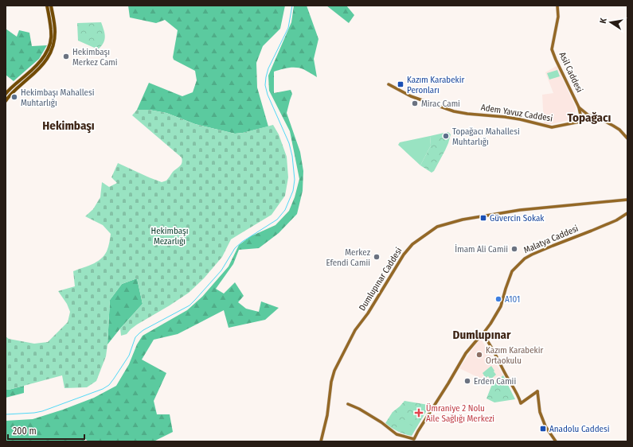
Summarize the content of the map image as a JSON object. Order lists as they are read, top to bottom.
{
  "streets": {
    "street": [
      "Asil Caddesi",
      "Adem Yavuz Caddesi",
      "Malatya Caddesi",
      "Dumlupınar Caddesi"
    ]
  },
  "crossings": [
    ["Asil Caddesi", "Adem Yavuz Caddesi"]
  ],
  "districts": ["Topağacı", "Hekimbaşı", "Dumlupınar"],
  "parks": ["Hekimbaşı Mezarlığı"],
  "places": {
    "other": [
      "Hekimbaşı Merkez Cami",
      "Hekimbaşı Mahallesi Muhtarlığı",
      "Mirac Cami",
      "Topağacı Mahallesi Muhtarlığı",
      "İmam Ali Camii",
      "Merkez Efendi Camii",
      "A101",
      "Kazım Karabekir Ortaokulu",
      "Erden Camii"
    ],
    "transit": ["Kazım Karabekir Peronları", "Güvercin Sokak", "Anadolu Caddesi"],
    "health": ["Ümraniye 2 Nolu Aile Sağlığı Merkezi"]
  },
  "scale_bar": "200 m",
  "north": "left"
}
